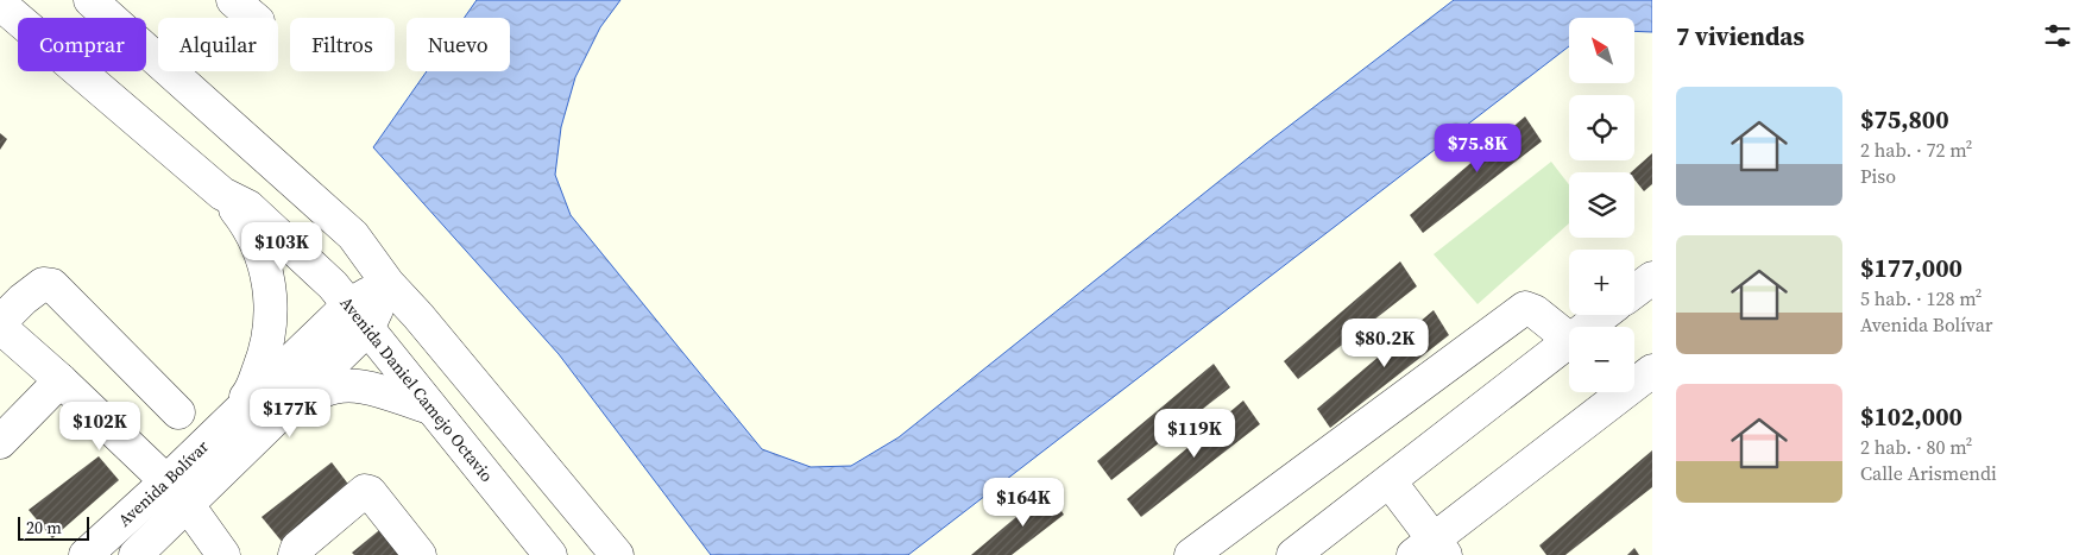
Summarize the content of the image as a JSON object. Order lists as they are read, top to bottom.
{
  "streets": {
    "street": ["Avenida Daniel Camejo Octavio", "Avenida Bolívar"]
  },
  "crossings": [
    ["Avenida Daniel Camejo Octavio", "Avenida Bolívar"]
  ],
  "scale_bar": "20 m",
  "north": "top left",
  "page": {
    "heading": "7 viviendas",
    "map_buttons": ["+", "−"],
    "chip": [
      "Comprar",
      "Alquilar",
      "Filtros",
      "Nuevo"
    ],
    "list": [
      {
        "name": "$75,800",
        "note": "2 hab. · 72 m² · Piso"
      },
      {
        "name": "$177,000",
        "note": "5 hab. · 128 m² · Avenida Bolívar"
      },
      {
        "name": "$102,000",
        "note": "2 hab. · 80 m² · Calle Arismendi"
      }
    ],
    "price": [
      "$75.8K",
      "$103K",
      "$80.2K",
      "$177K",
      "$102K",
      "$119K",
      "$164K"
    ],
    "scale": "20 m"
  }
}
